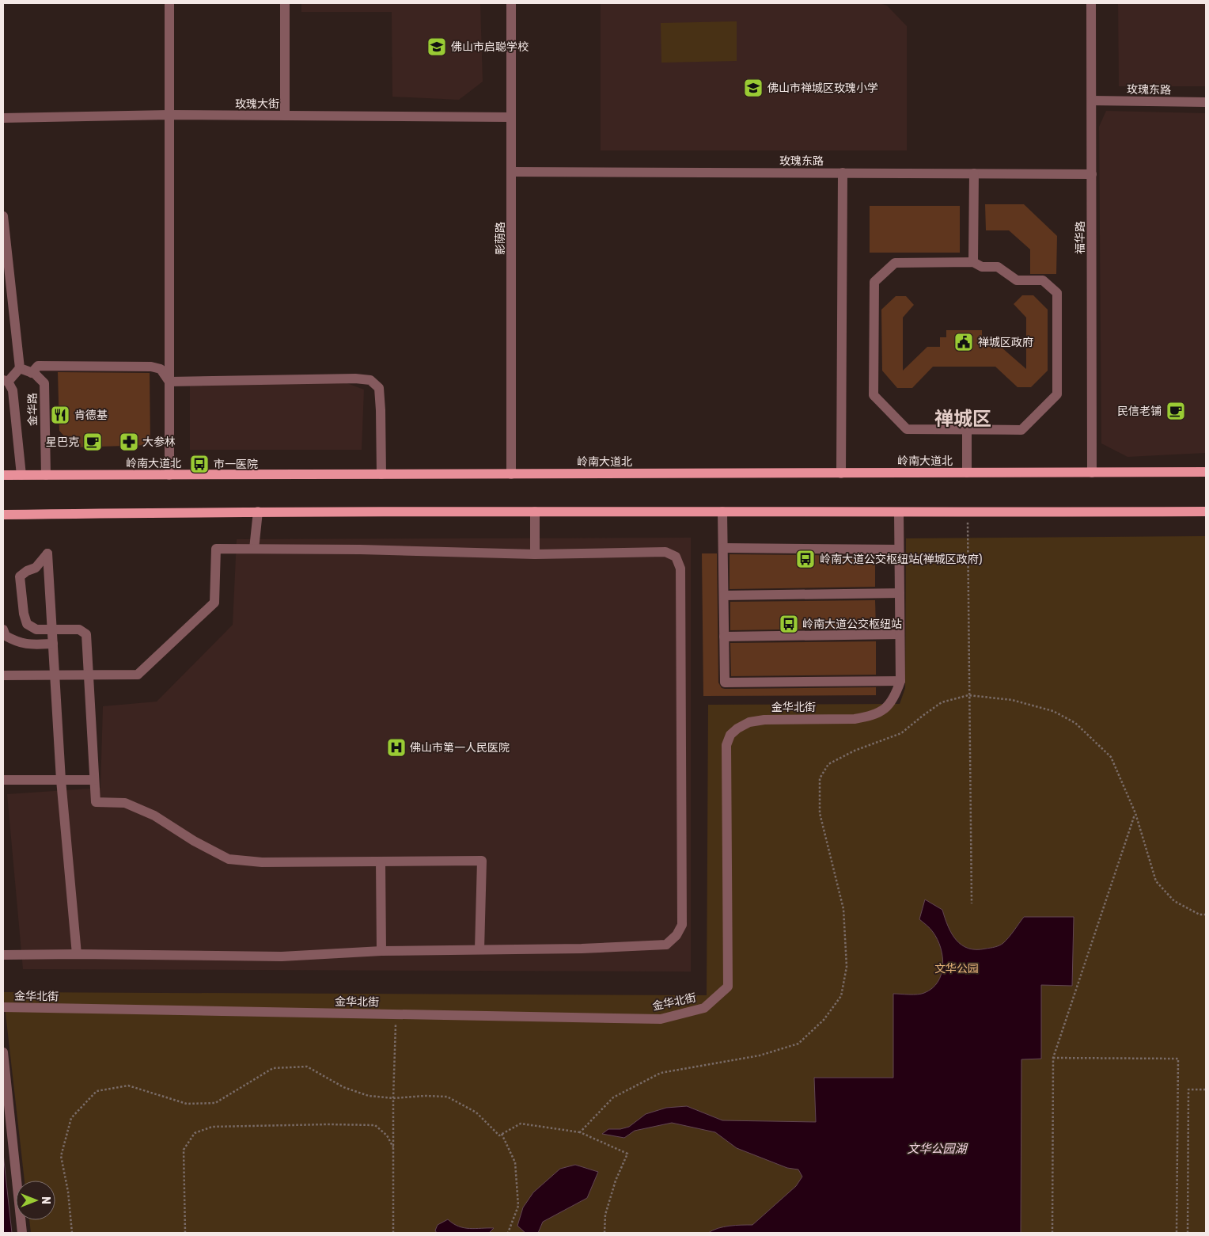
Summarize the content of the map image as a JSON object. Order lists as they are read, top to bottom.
{
  "streets": {
    "main road": ["岭南大道北"],
    "street": [
      "玫瑰东路",
      "玫瑰大街",
      "福华路",
      "影荫路",
      "金华路",
      "金华北街"
    ]
  },
  "crossings": [
    ["玫瑰东路", "福华路"],
    ["玫瑰东路", "影荫路"],
    ["玫瑰大街", "影荫路"],
    ["福华路", "岭南大道北"],
    ["影荫路", "岭南大道北"],
    ["金华路", "岭南大道北"]
  ],
  "districts": ["禅城区"],
  "water": ["文华公园湖"],
  "parks": ["文华公园"],
  "places": {
    "school or university": ["佛山市启聪学校", "佛山市禅城区玫瑰小学"],
    "public building": ["禅城区政府"],
    "cafe": ["民信老铺", "星巴克"],
    "restaurant": ["肯德基"],
    "pharmacy": ["大参林"],
    "bus stop": ["市一医院", "岭南大道公交枢纽站(禅城区政府)", "岭南大道公交枢纽站"],
    "hospital": ["佛山市第一人民医院"]
  },
  "north": "right"
}
